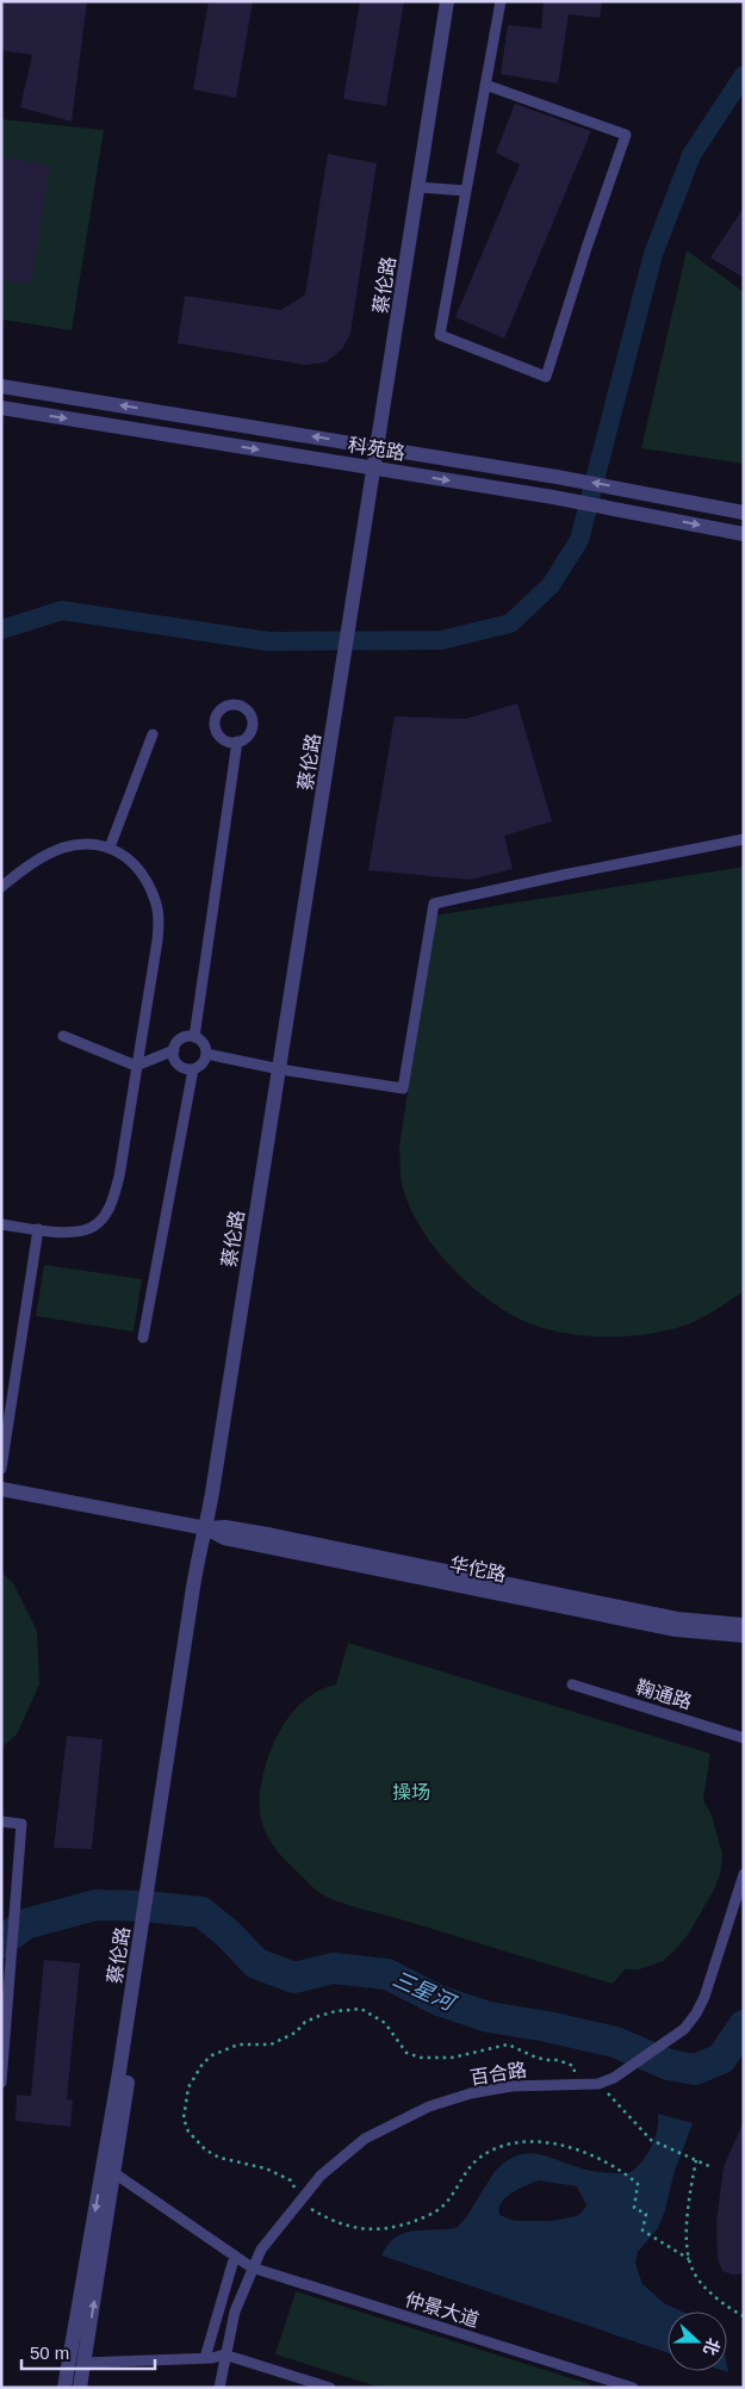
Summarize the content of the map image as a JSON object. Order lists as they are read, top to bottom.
{
  "streets": {
    "street": ["蔡伦路", "科苑路", "华佗路"],
    "lane": ["鞠通路", "百合路", "仲景大道"]
  },
  "crossings": [
    ["蔡伦路", "科苑路"],
    ["蔡伦路", "华佗路"],
    ["蔡伦路", "仲景大道"],
    ["百合路", "仲景大道"]
  ],
  "water": ["三星河"],
  "parks": ["操场"],
  "scale_bar": "50 m",
  "north": "right"
}
